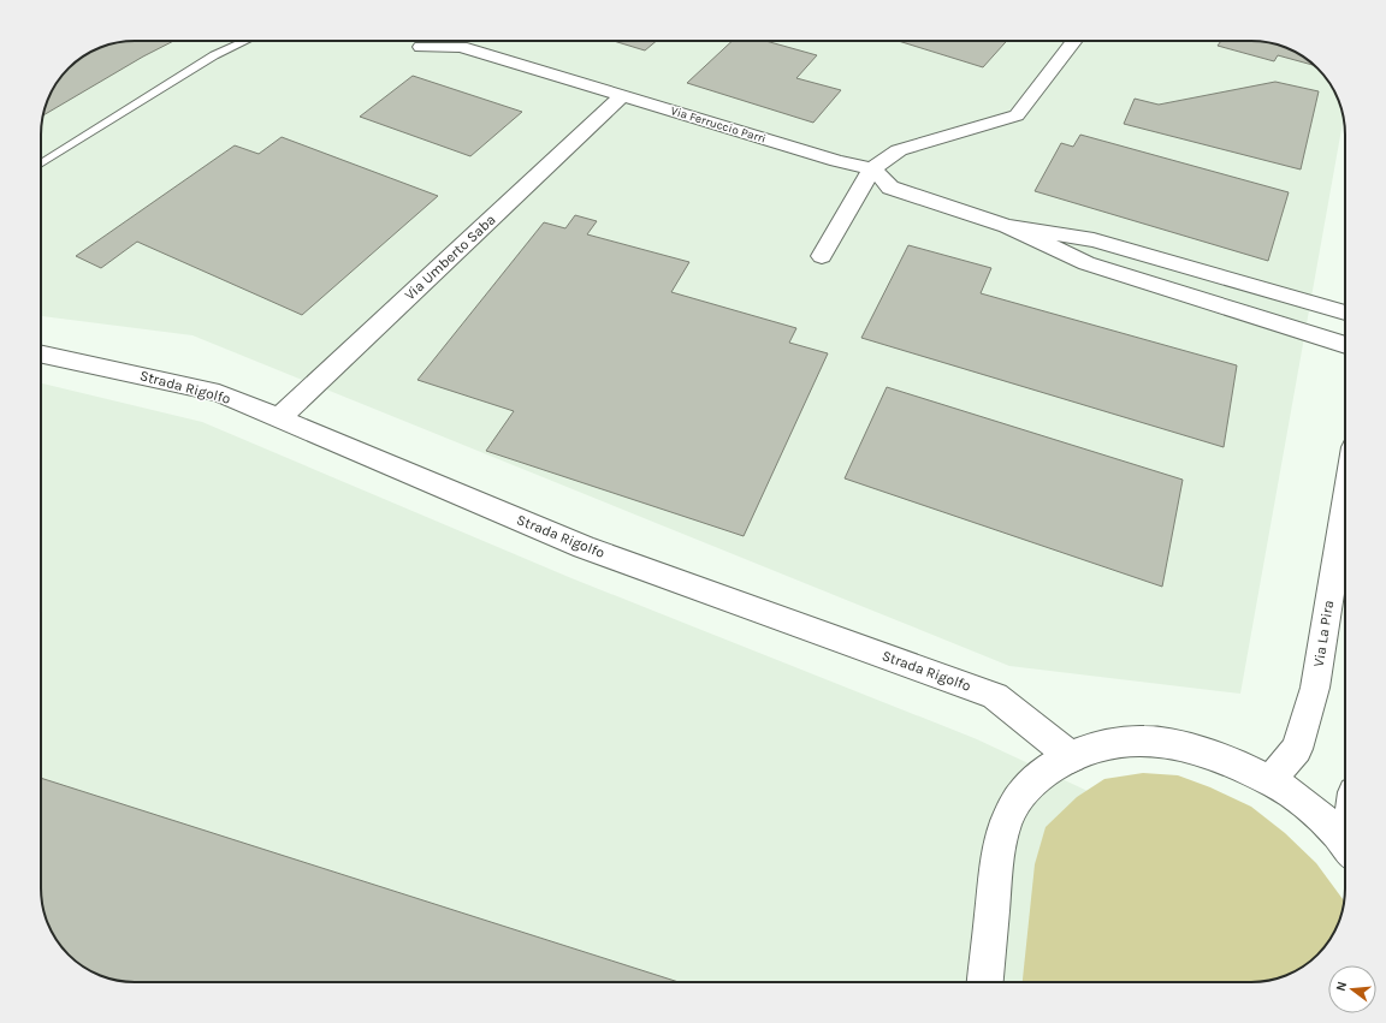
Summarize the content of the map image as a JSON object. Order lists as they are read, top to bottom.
{
  "streets": {
    "street": [
      "Via Ferruccio Parri",
      "Via Umberto Saba",
      "Strada Rigolfo",
      "Via La Pira"
    ]
  },
  "crossings": [
    ["Via Ferruccio Parri", "Via Umberto Saba"],
    ["Via Umberto Saba", "Strada Rigolfo"]
  ],
  "north": "left"
}
